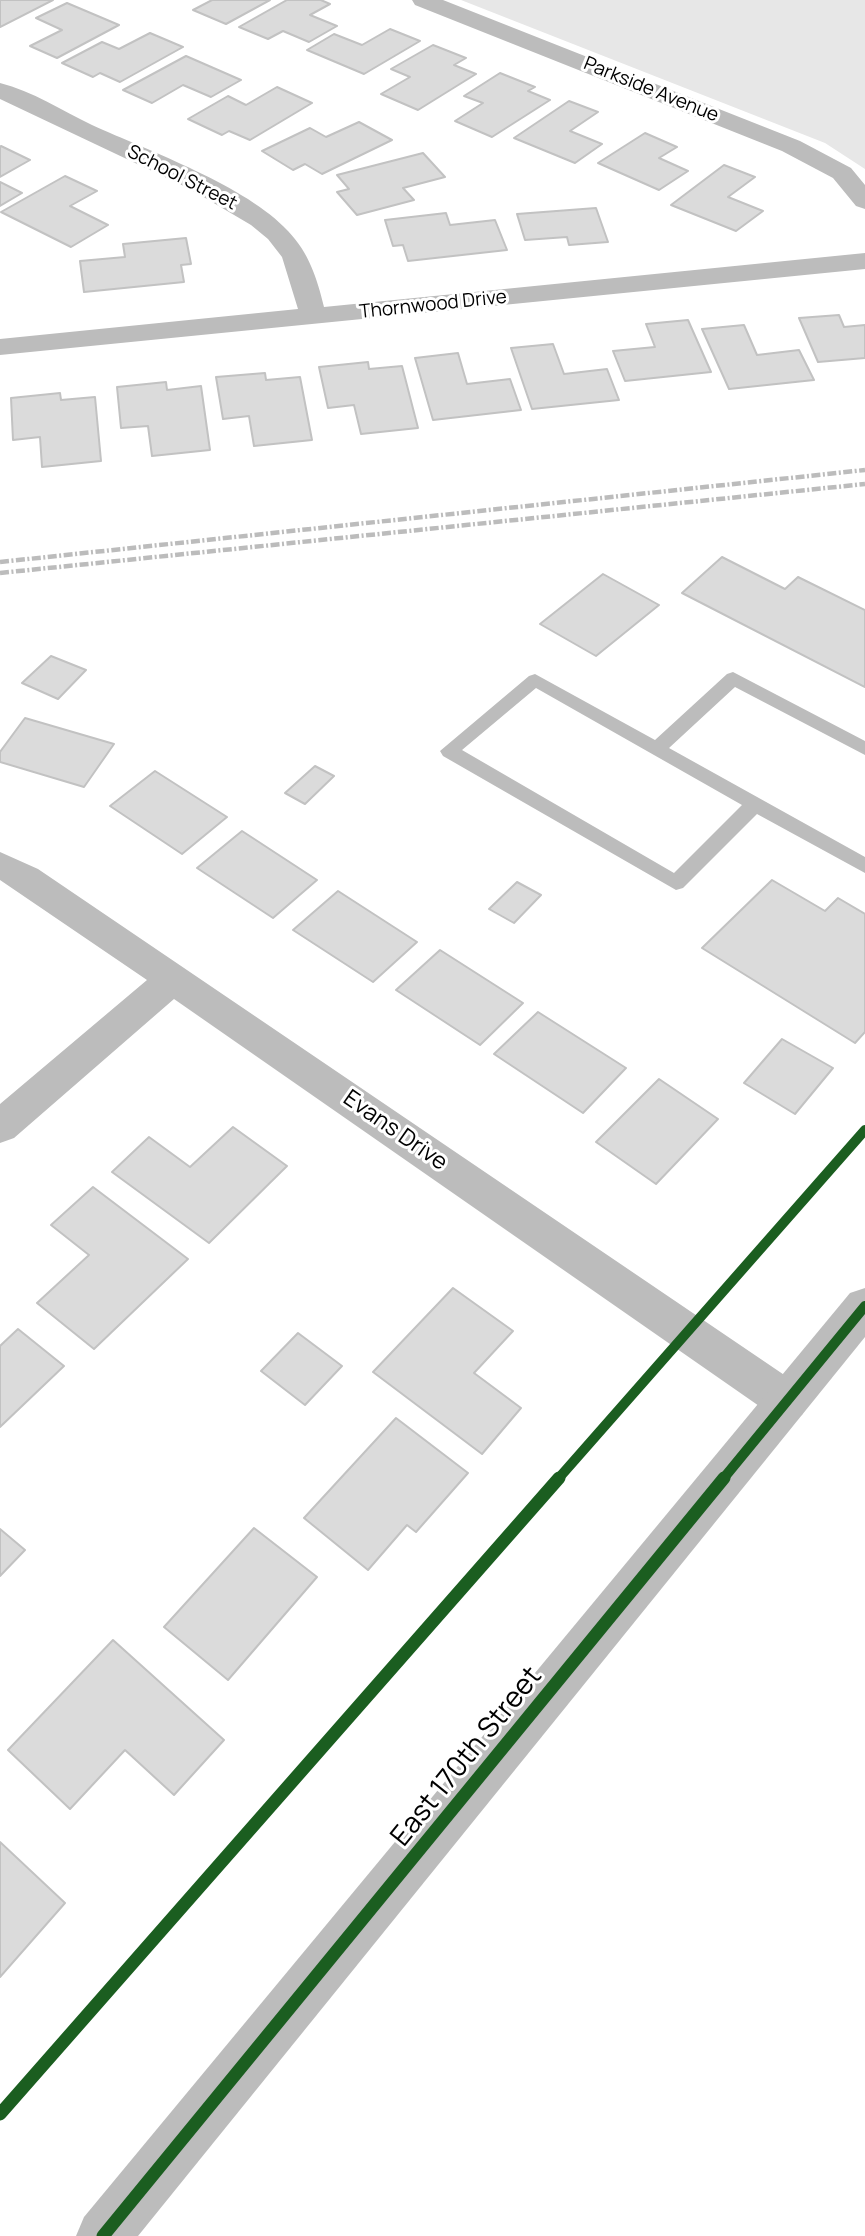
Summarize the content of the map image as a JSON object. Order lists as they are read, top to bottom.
{
  "streets": {
    "street": [
      "Parkside Avenue",
      "School Street",
      "Thornwood Drive",
      "Evans Drive",
      "East 170th Street"
    ]
  },
  "crossings": [
    ["School Street", "Thornwood Drive"],
    ["Evans Drive", "East 170th Street"]
  ]
}
